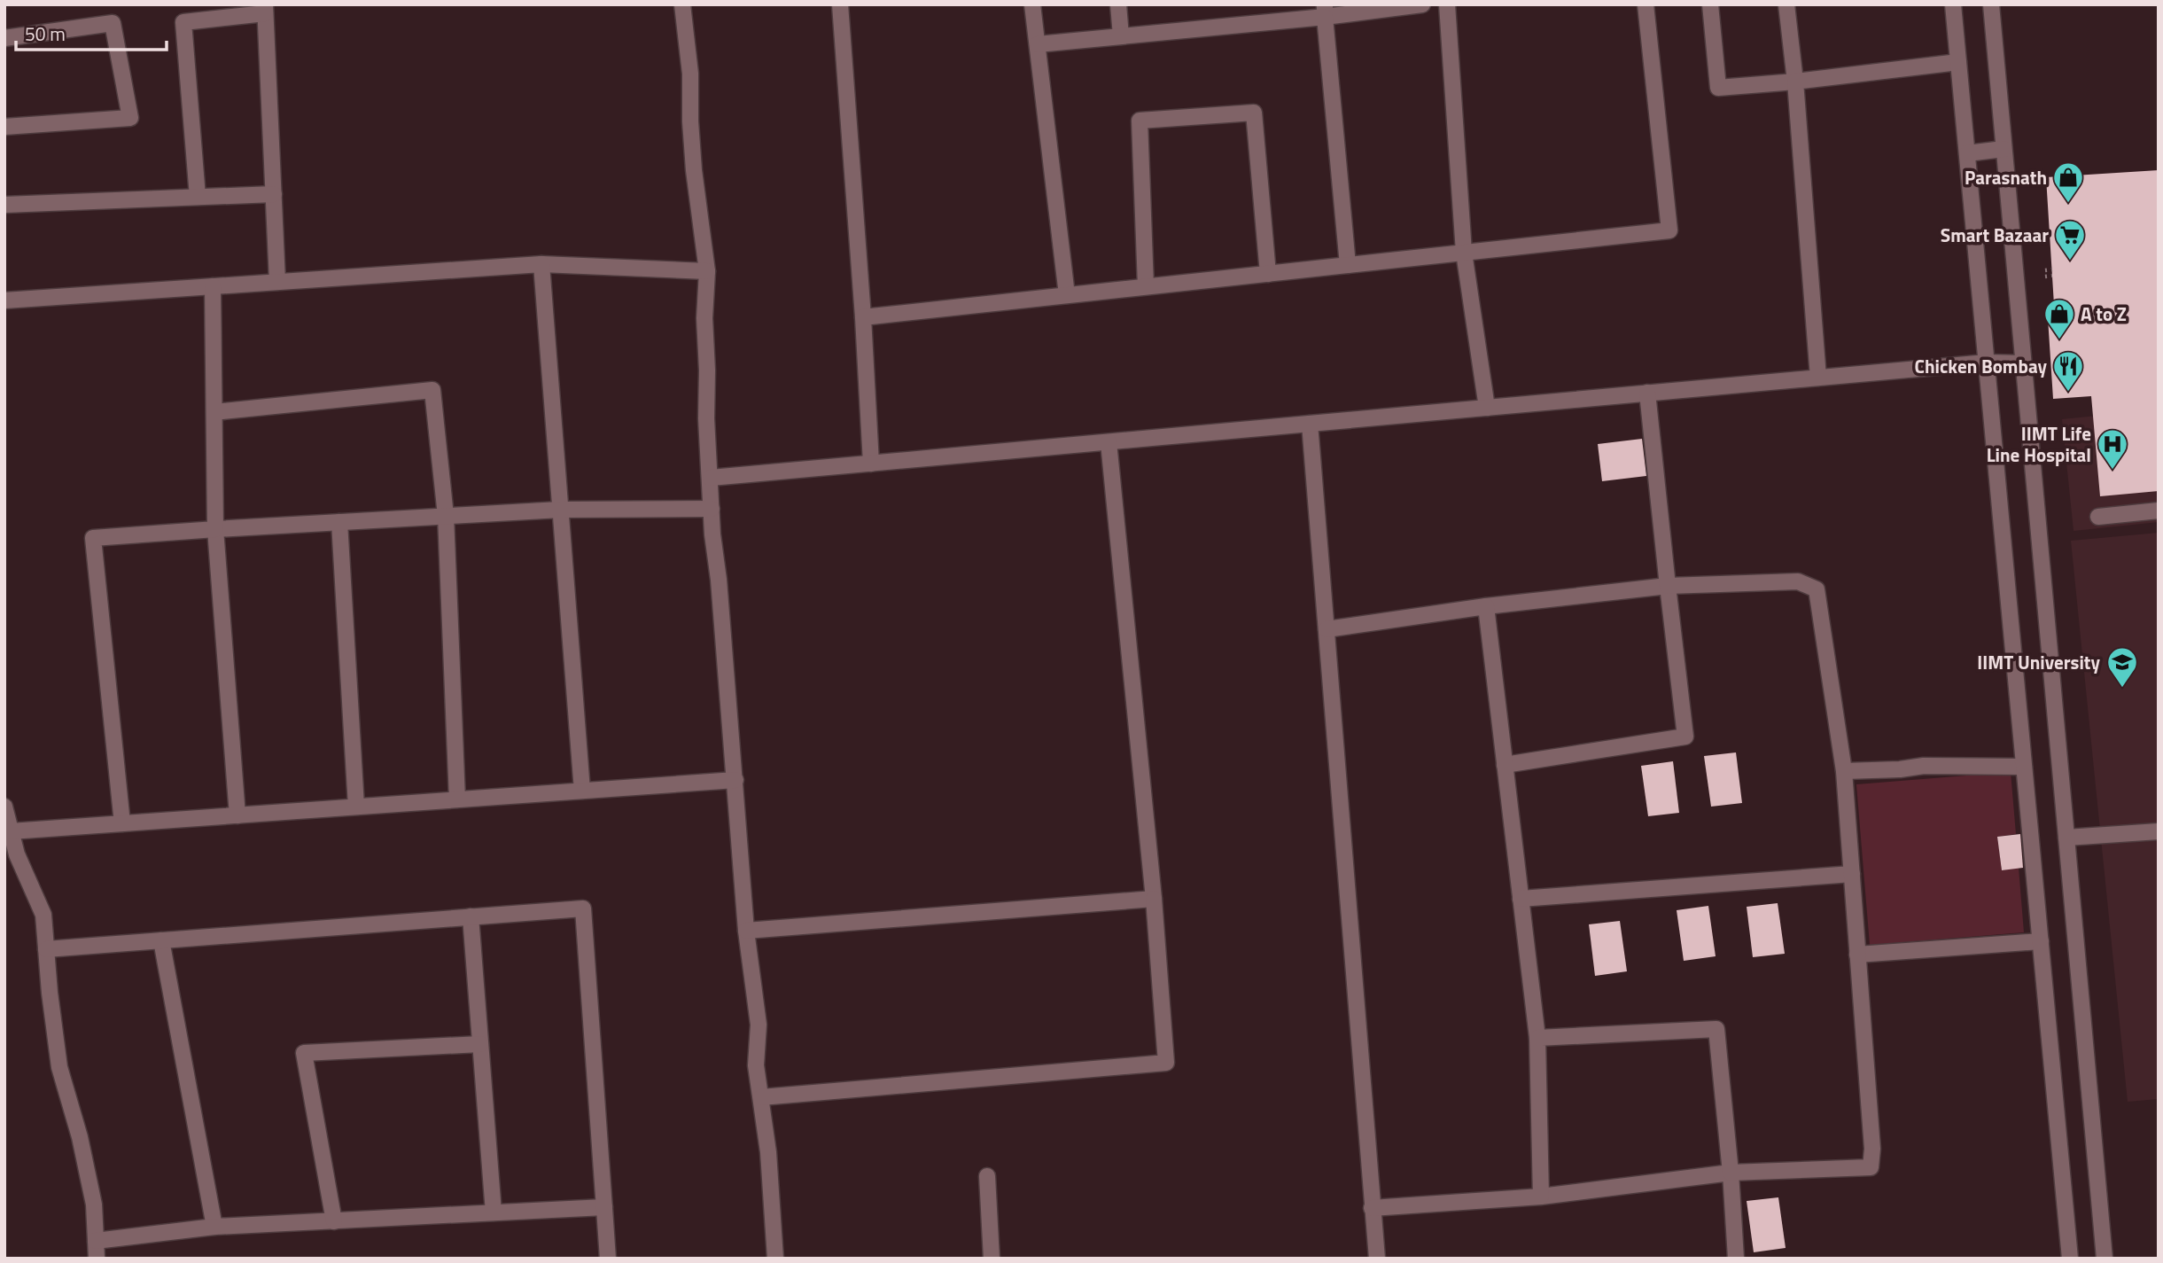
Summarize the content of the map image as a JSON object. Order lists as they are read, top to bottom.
{
  "places": {
    "shop": ["Parasnath", "A to Z"],
    "supermarket": ["Smart Bazaar"],
    "restaurant": ["Chicken Bombay"],
    "hospital": ["IIMT Life Line Hospital"],
    "school or university": ["IIMT University"]
  },
  "scale_bar": "50 m"
}
